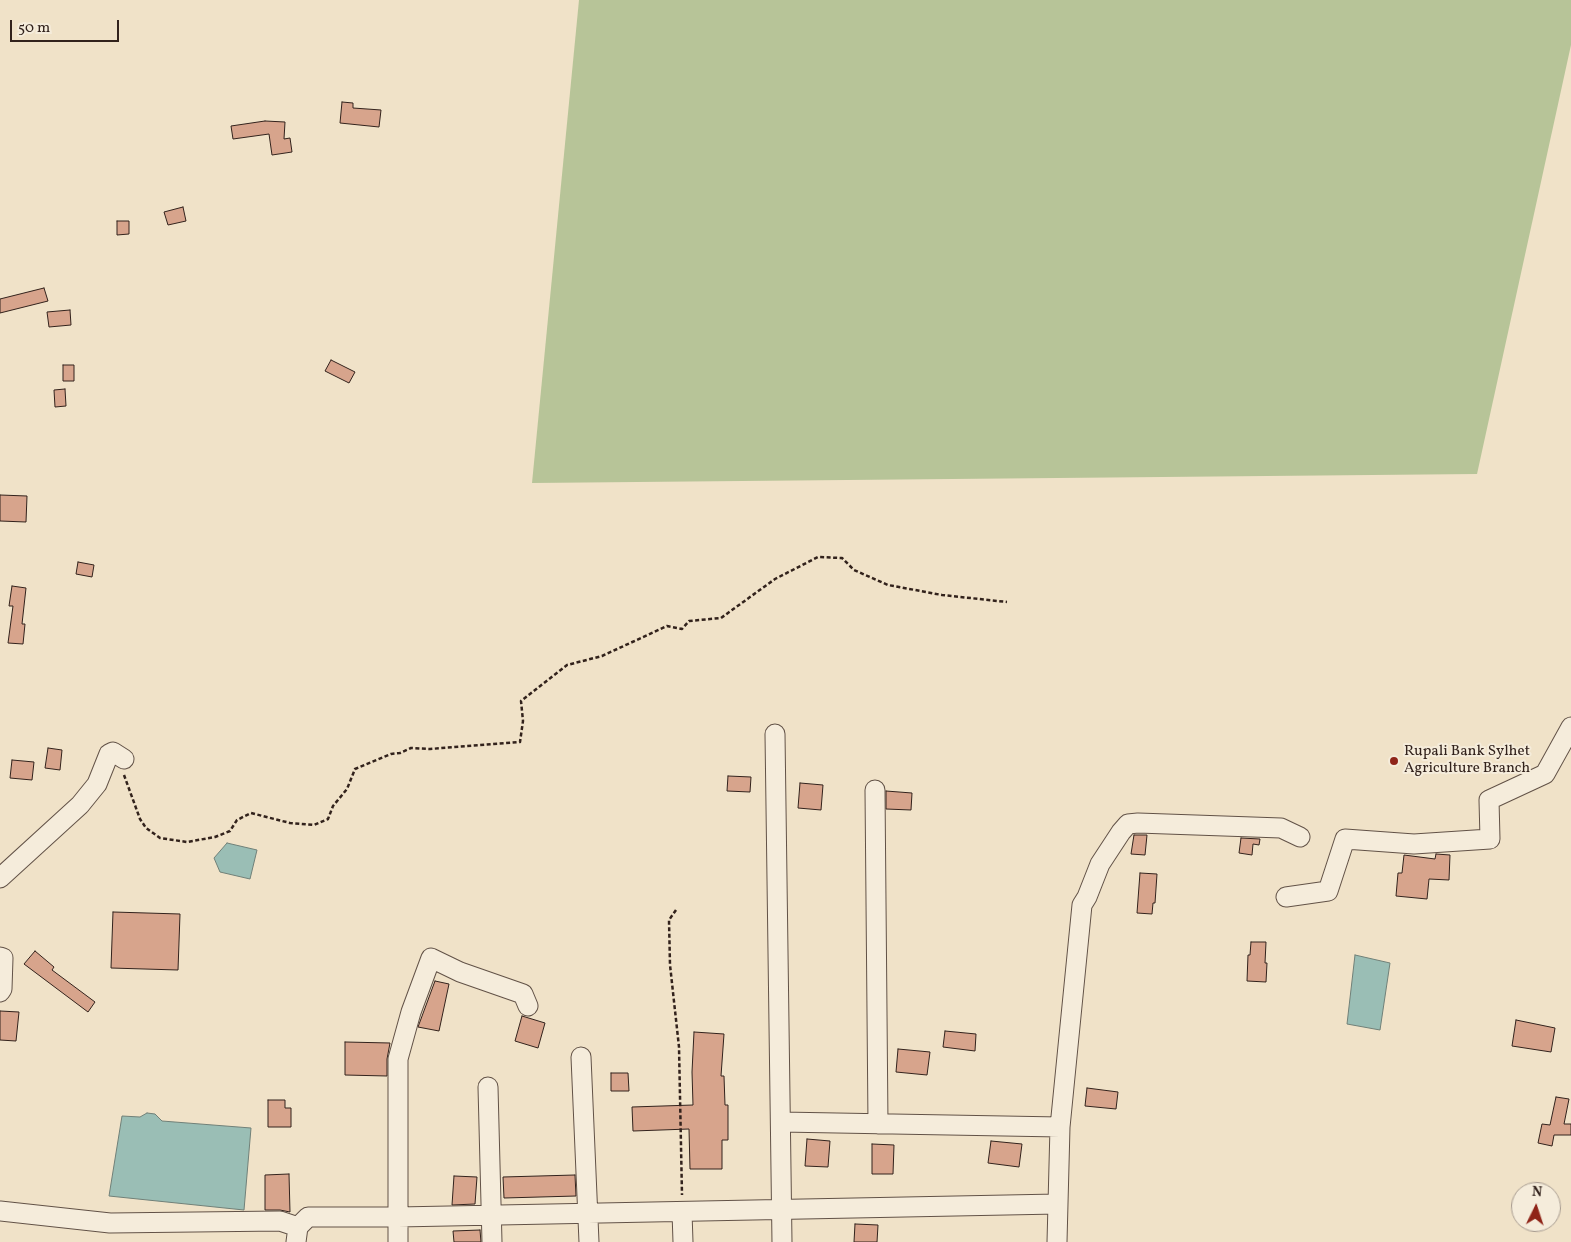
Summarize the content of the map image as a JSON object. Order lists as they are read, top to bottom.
{
  "places": ["Rupali Bank Sylhet Agriculture Branch"],
  "scale_bar": "50 m",
  "north": "top"
}
